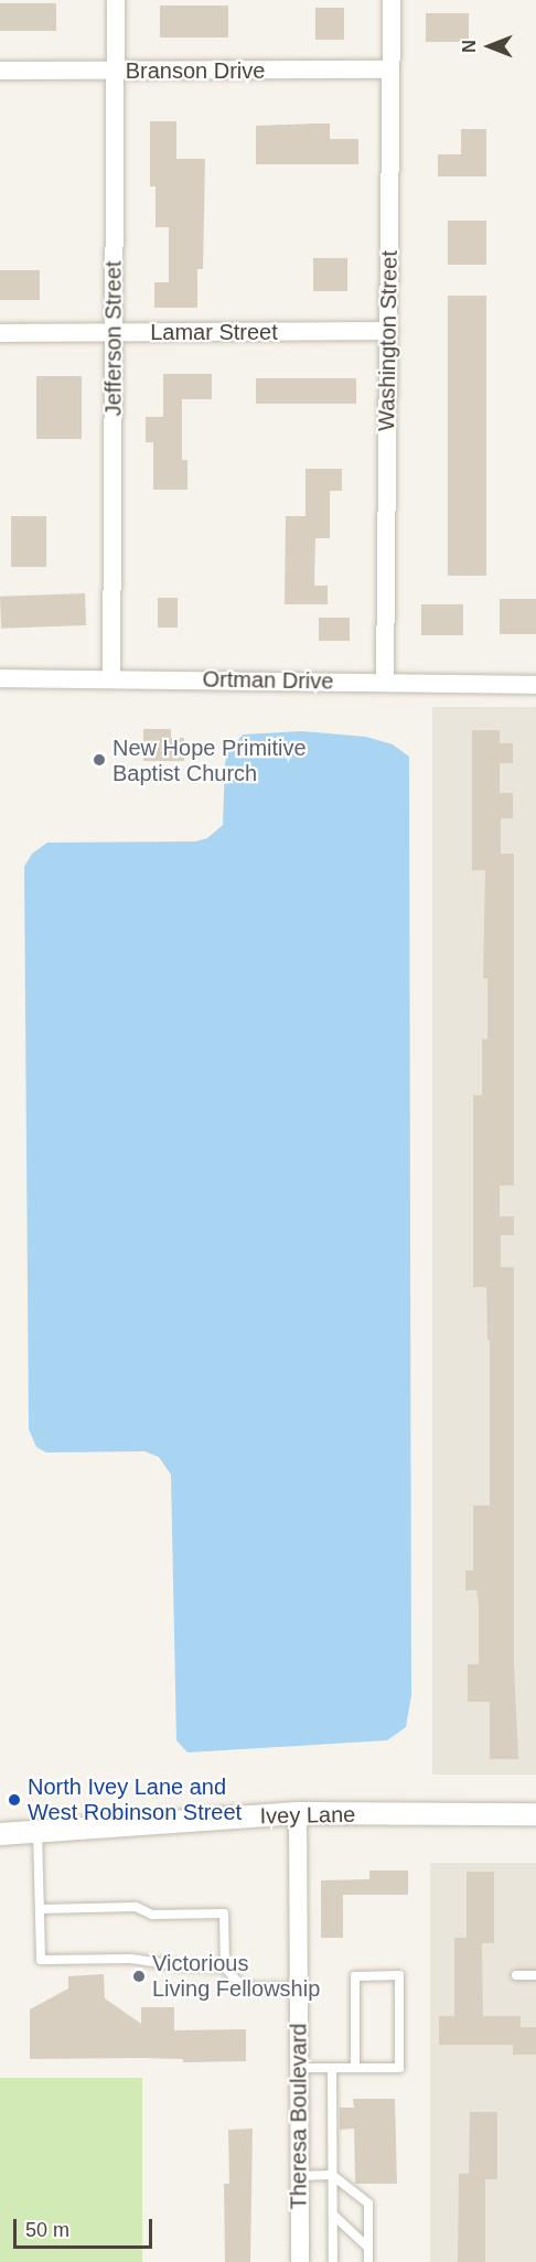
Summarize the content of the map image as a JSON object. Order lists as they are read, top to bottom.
{
  "streets": {
    "street": [
      "Branson Drive",
      "Lamar Street",
      "Jefferson Street",
      "Washington Street",
      "Ortman Drive",
      "Ivey Lane",
      "Theresa Boulevard"
    ]
  },
  "crossings": [
    ["Branson Drive", "Jefferson Street"],
    ["Branson Drive", "Washington Street"],
    ["Lamar Street", "Jefferson Street"],
    ["Lamar Street", "Washington Street"],
    ["Jefferson Street", "Ortman Drive"],
    ["Washington Street", "Ortman Drive"],
    ["Ivey Lane", "Theresa Boulevard"]
  ],
  "places": ["New Hope Primitive Baptist Church", "North Ivey Lane and West Robinson Street", "Victorious Living Fellowship"],
  "scale_bar": "50 m",
  "north": "left"
}
